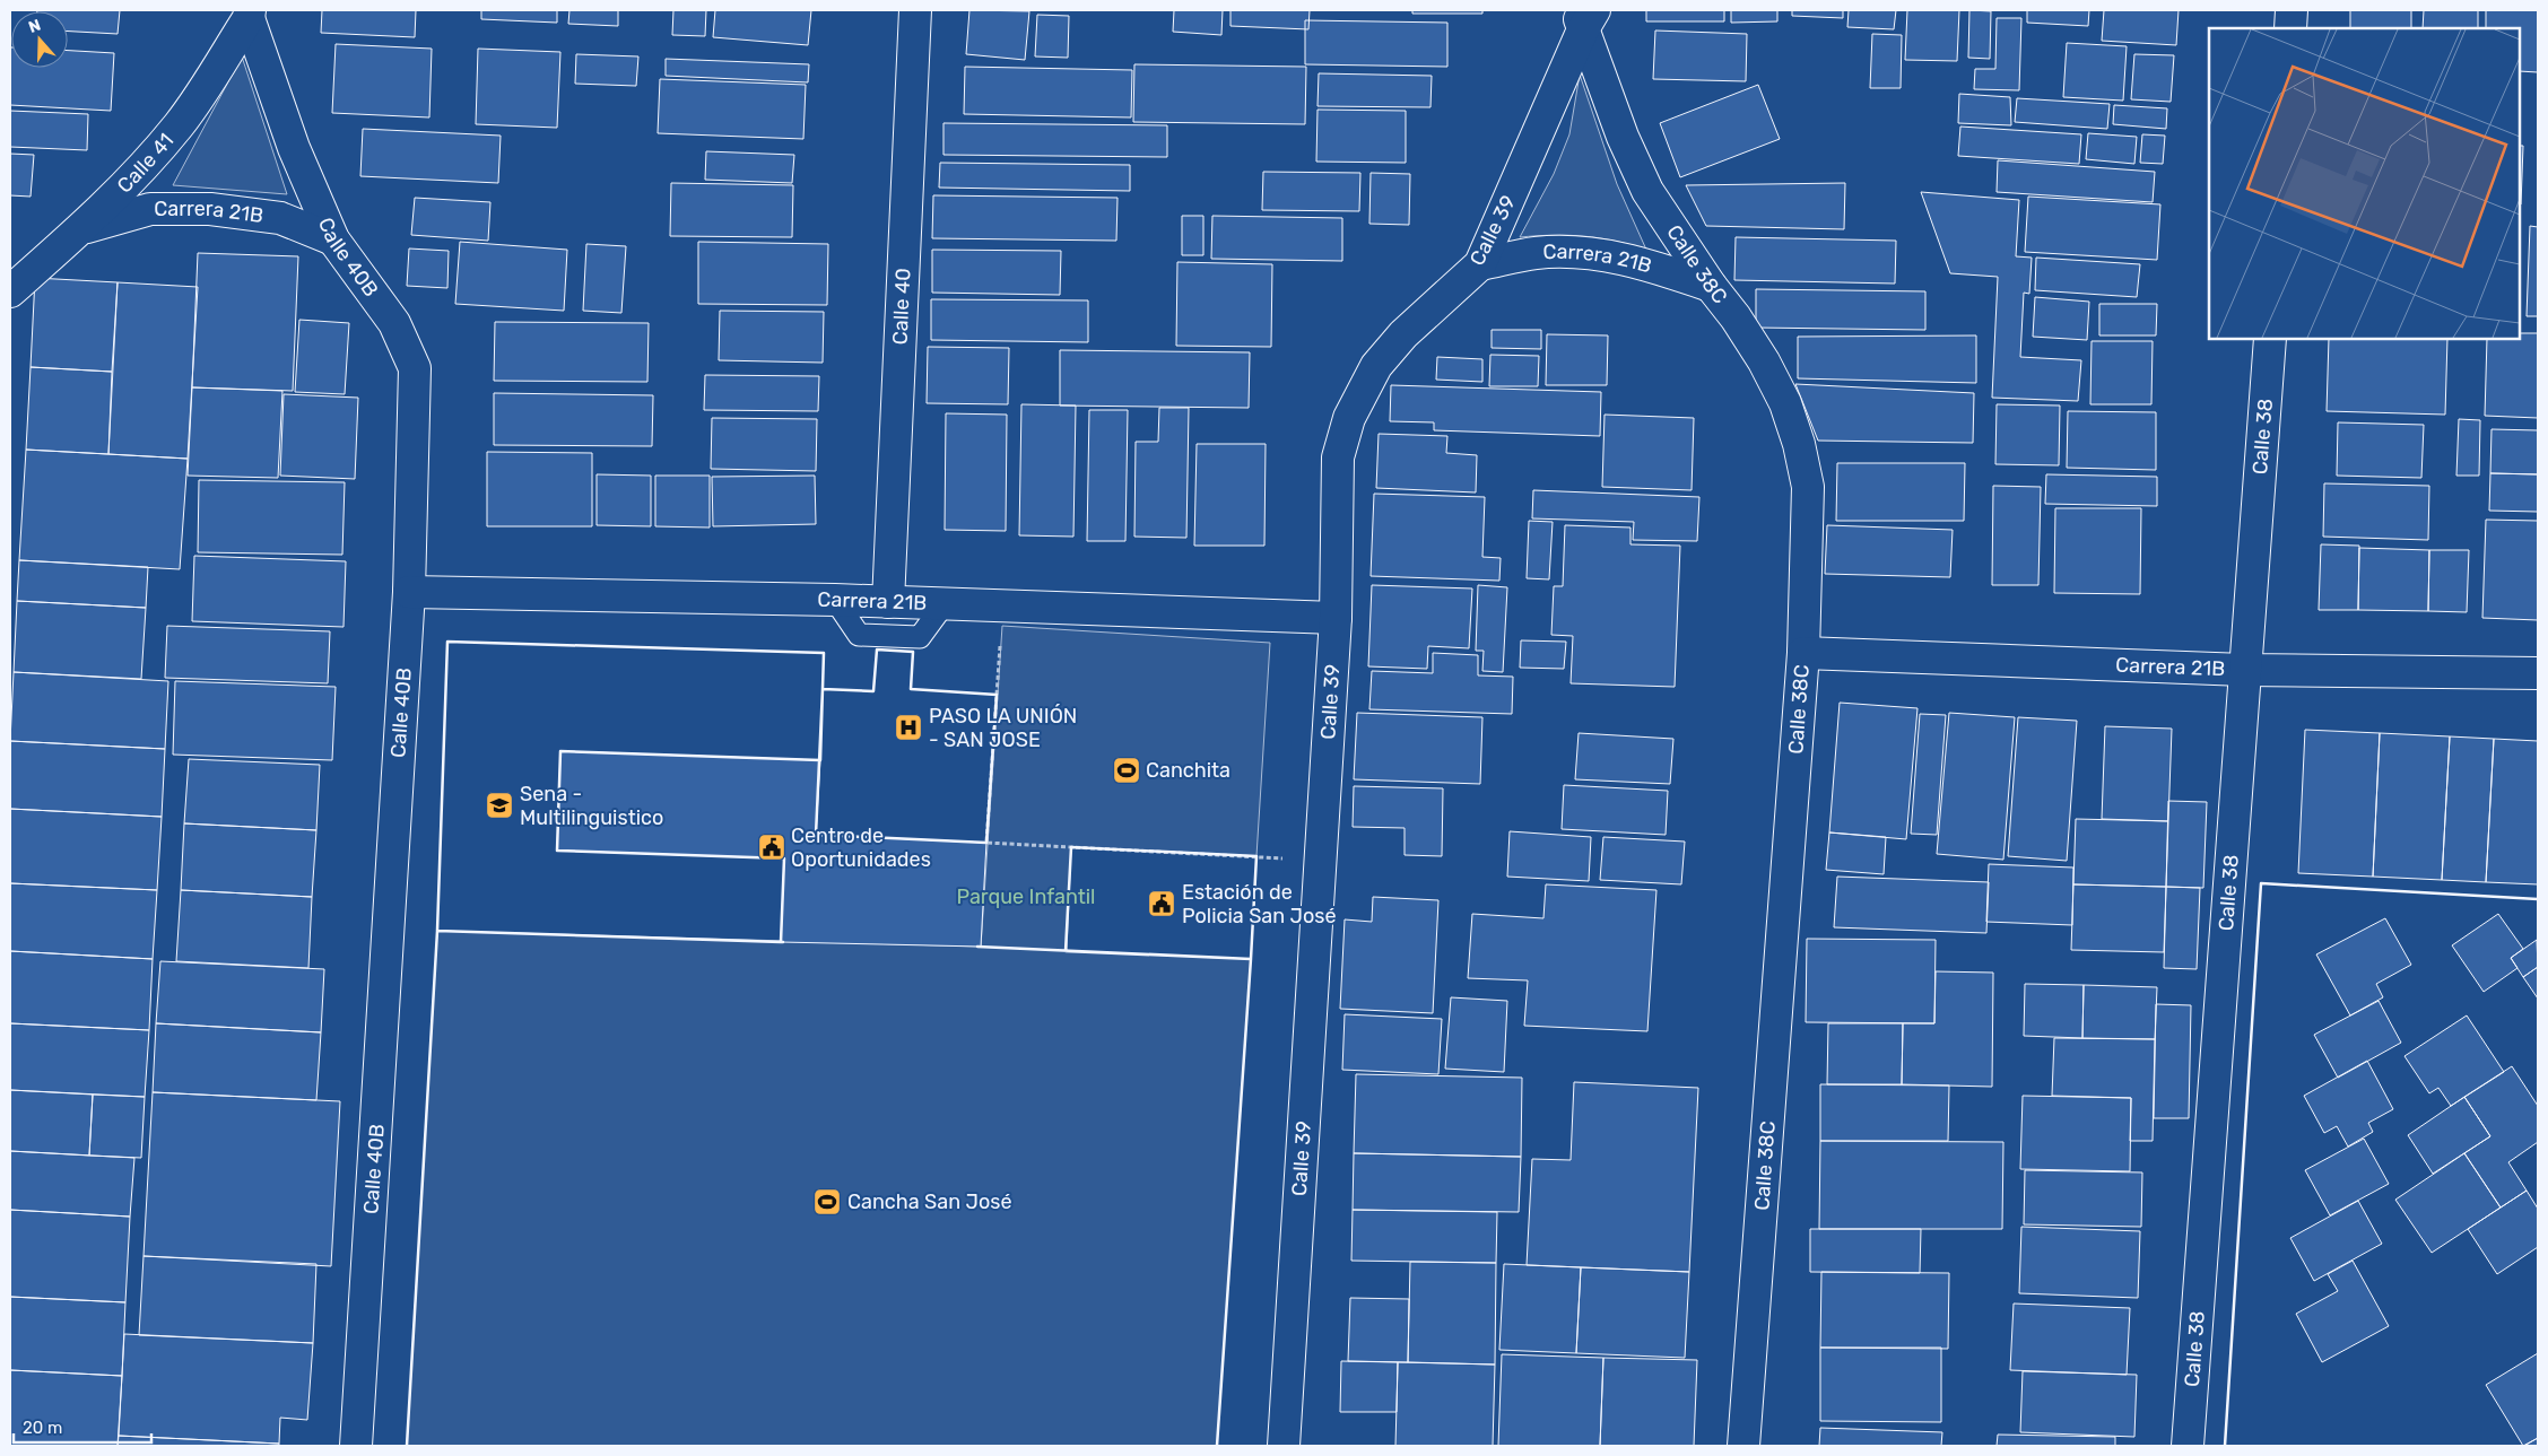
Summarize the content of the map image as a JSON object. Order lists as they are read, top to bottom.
{
  "streets": {
    "street": [
      "Calle 41",
      "Carrera 21B",
      "Calle 39",
      "Calle 40B",
      "Calle 38C",
      "Calle 40",
      "Calle 38"
    ]
  },
  "crossings": [
    ["Calle 41", "Carrera 21B"],
    ["Calle 41", "Calle 40B"],
    ["Carrera 21B", "Calle 39"],
    ["Carrera 21B", "Calle 40B"],
    ["Carrera 21B", "Calle 38C"],
    ["Carrera 21B", "Calle 40"],
    ["Carrera 21B", "Calle 38"],
    ["Calle 39", "Calle 38C"]
  ],
  "parks": ["Parque Infantil"],
  "places": {
    "hospital": ["PASO LA UNIÓN - SAN JOSE"],
    "sports": ["Canchita", "Cancha San José"],
    "school or university": ["Sena - Multilinguistico"],
    "public building": ["Centro de Oportunidades", "Estación de Policia San José"]
  },
  "scale_bar": "20 m",
  "north": "top"
}
